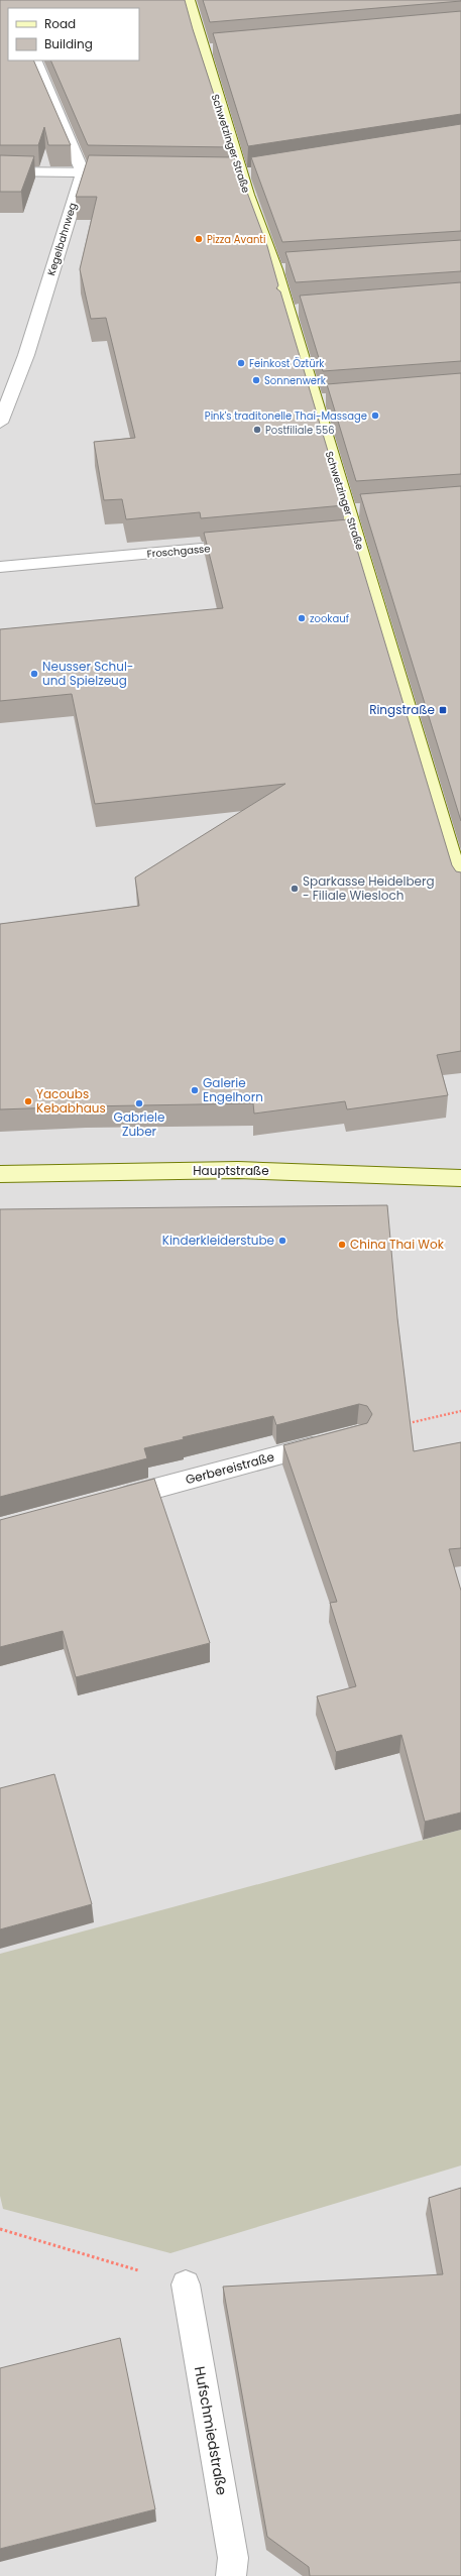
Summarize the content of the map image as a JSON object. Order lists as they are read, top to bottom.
{
  "streets": {
    "street": [
      "Schwetzinger Straße",
      "Kegelbahnweg",
      "Froschgasse",
      "Hauptstraße",
      "Gerbereistraße",
      "Hufschmiedstraße"
    ]
  },
  "places": {
    "other": [
      "Pizza Avanti",
      "Feinkost Öztürk",
      "Sonnenwerk",
      "Pink's traditonelle Thai-Massage",
      "Postfiliale 556",
      "zookauf",
      "Neusser Schul- und Spielzeug",
      "Sparkasse Heidelberg - Filiale Wiesloch",
      "Galerie Engelhorn",
      "Yacoubs Kebabhaus",
      "Gabriele Zuber",
      "Kinderkleiderstube",
      "China Thai Wok"
    ],
    "transit": ["Ringstraße"]
  },
  "legend": ["Road", "Building"]
}
